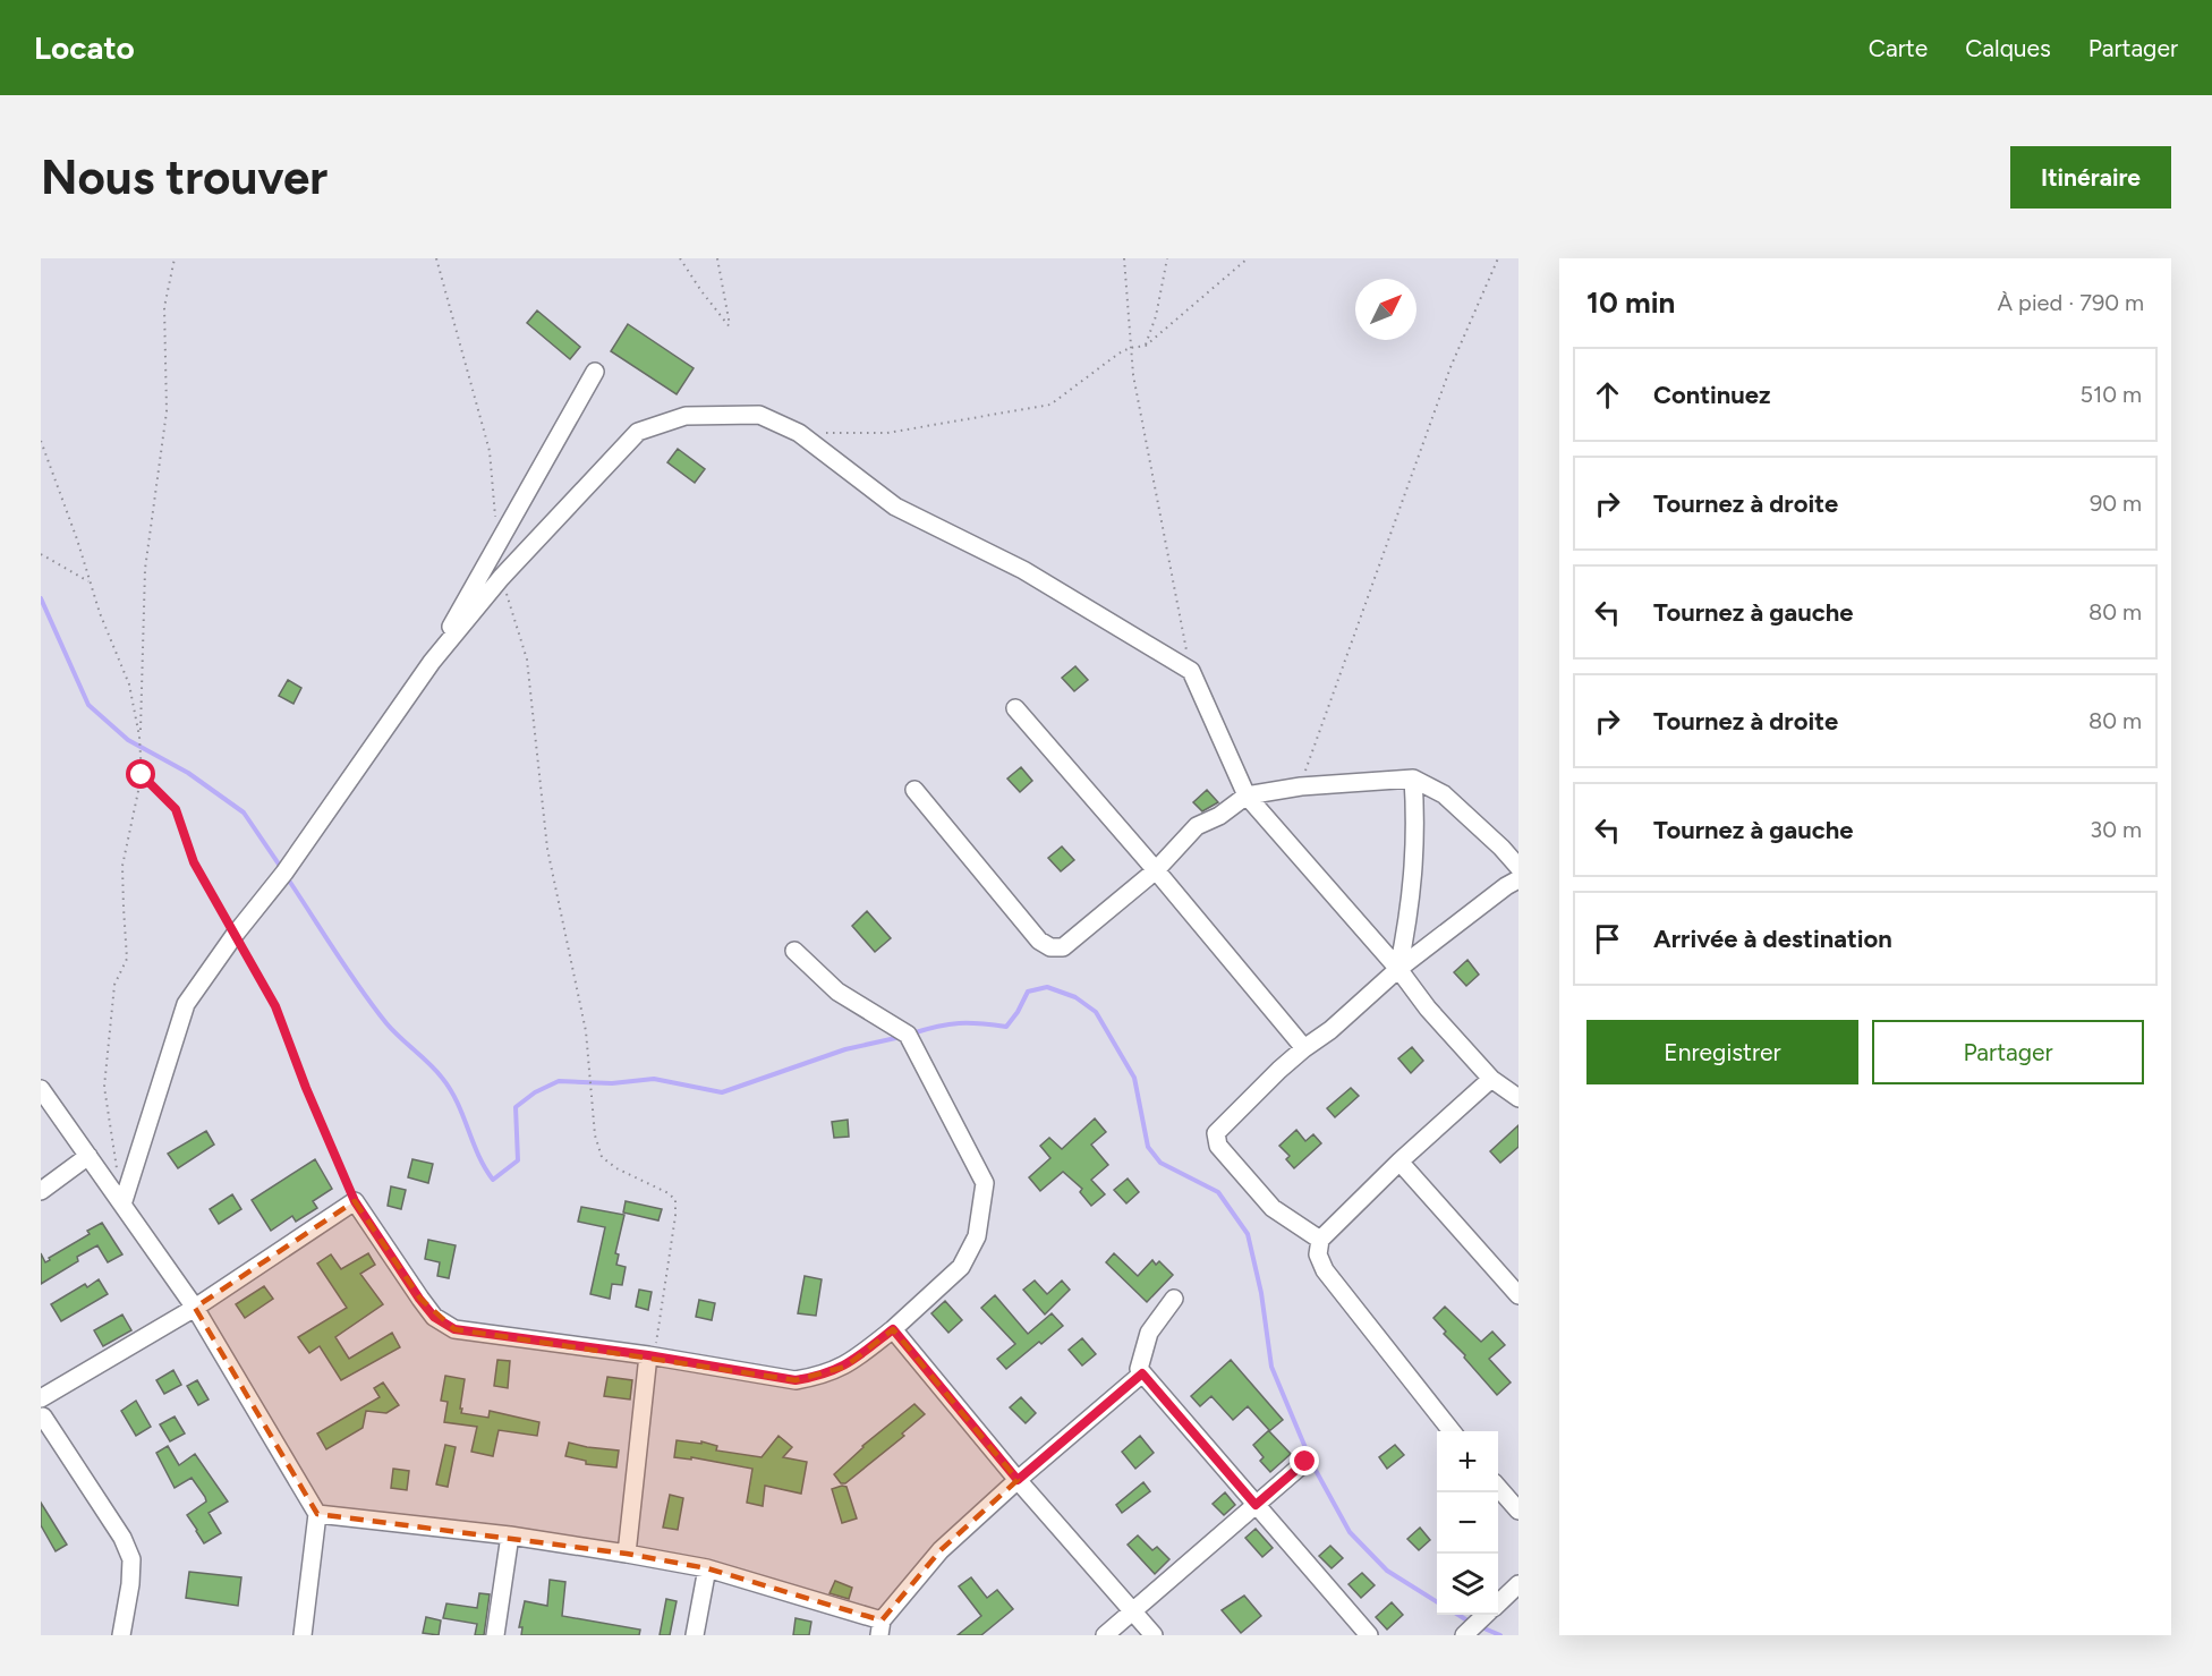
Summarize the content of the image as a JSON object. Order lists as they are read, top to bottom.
{
  "north": "top right",
  "page": {
    "header": "Locato",
    "nav": ["Carte", "Calques", "Partager"],
    "buttons": [
      "Itinéraire",
      ["Enregistrer", "Partager"]
    ],
    "title": "Nous trouver",
    "heading": ["10 min", "À pied · 790 m"],
    "list": [
      ["Continuez", "510 m"],
      ["Tournez à droite", "90 m"],
      ["Tournez à gauche", "80 m"],
      ["Tournez à droite", "80 m"],
      ["Tournez à gauche", "30 m"],
      "Arrivée à destination"
    ],
    "map_buttons": ["+", "−"]
  }
}
